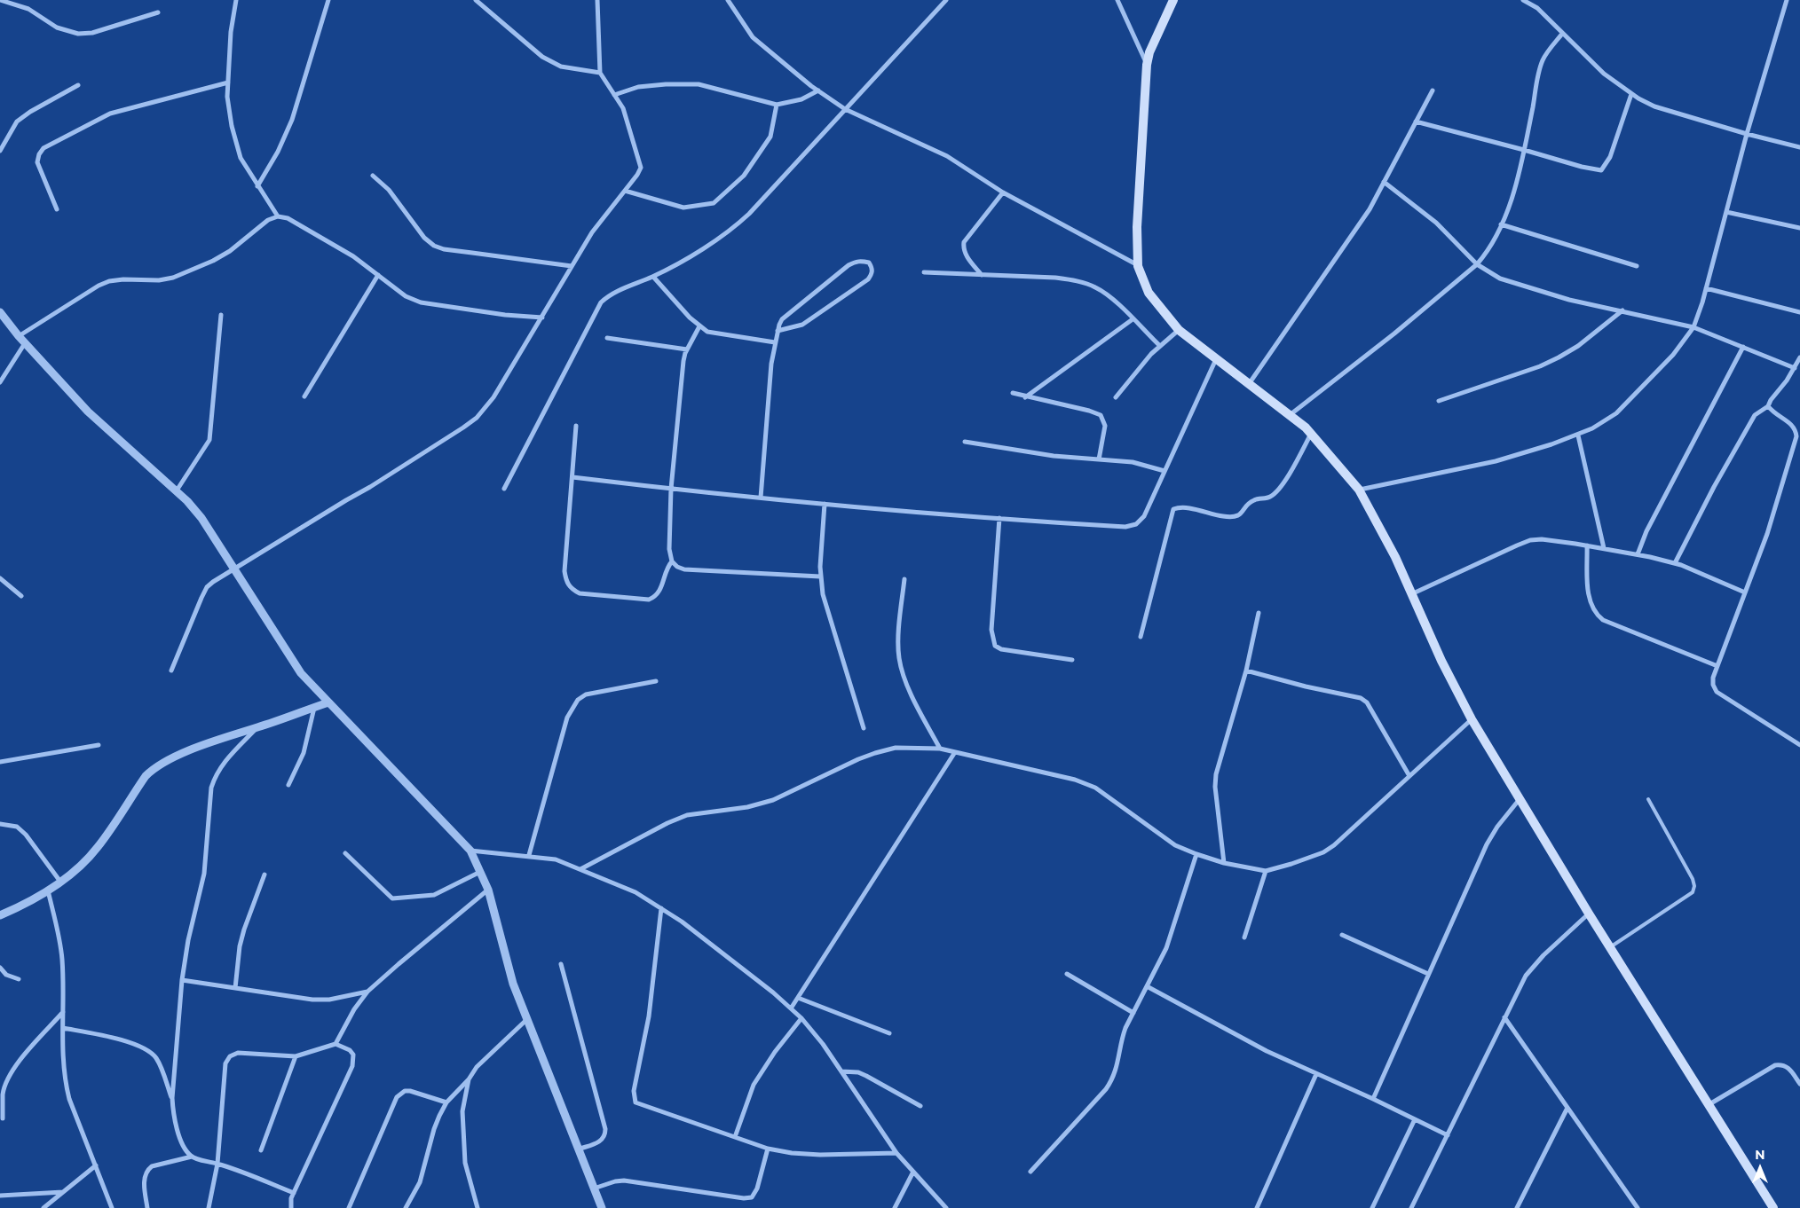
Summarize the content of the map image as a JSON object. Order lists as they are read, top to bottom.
{
  "north": "top"
}
